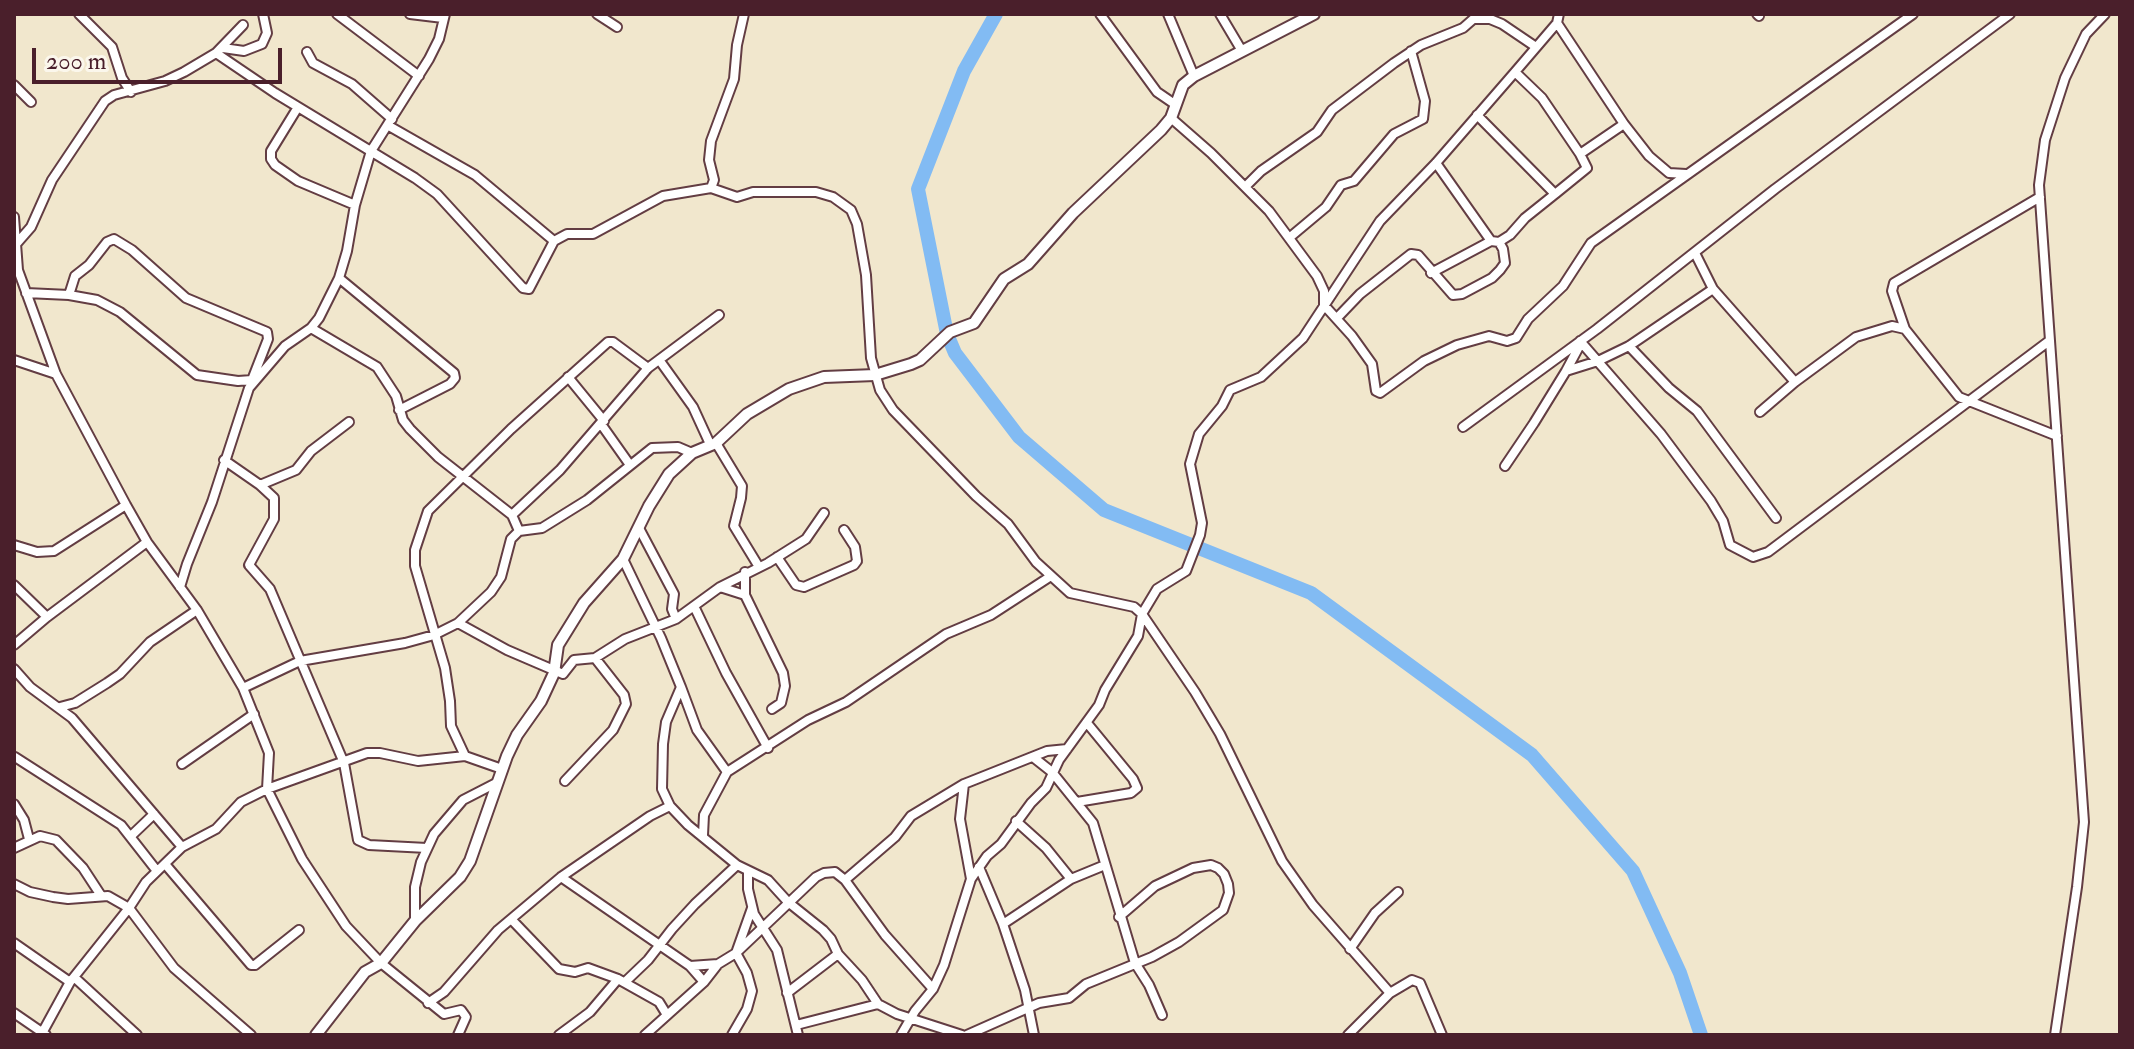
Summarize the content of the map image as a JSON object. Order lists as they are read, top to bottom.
{
  "scale_bar": "200 m"
}
